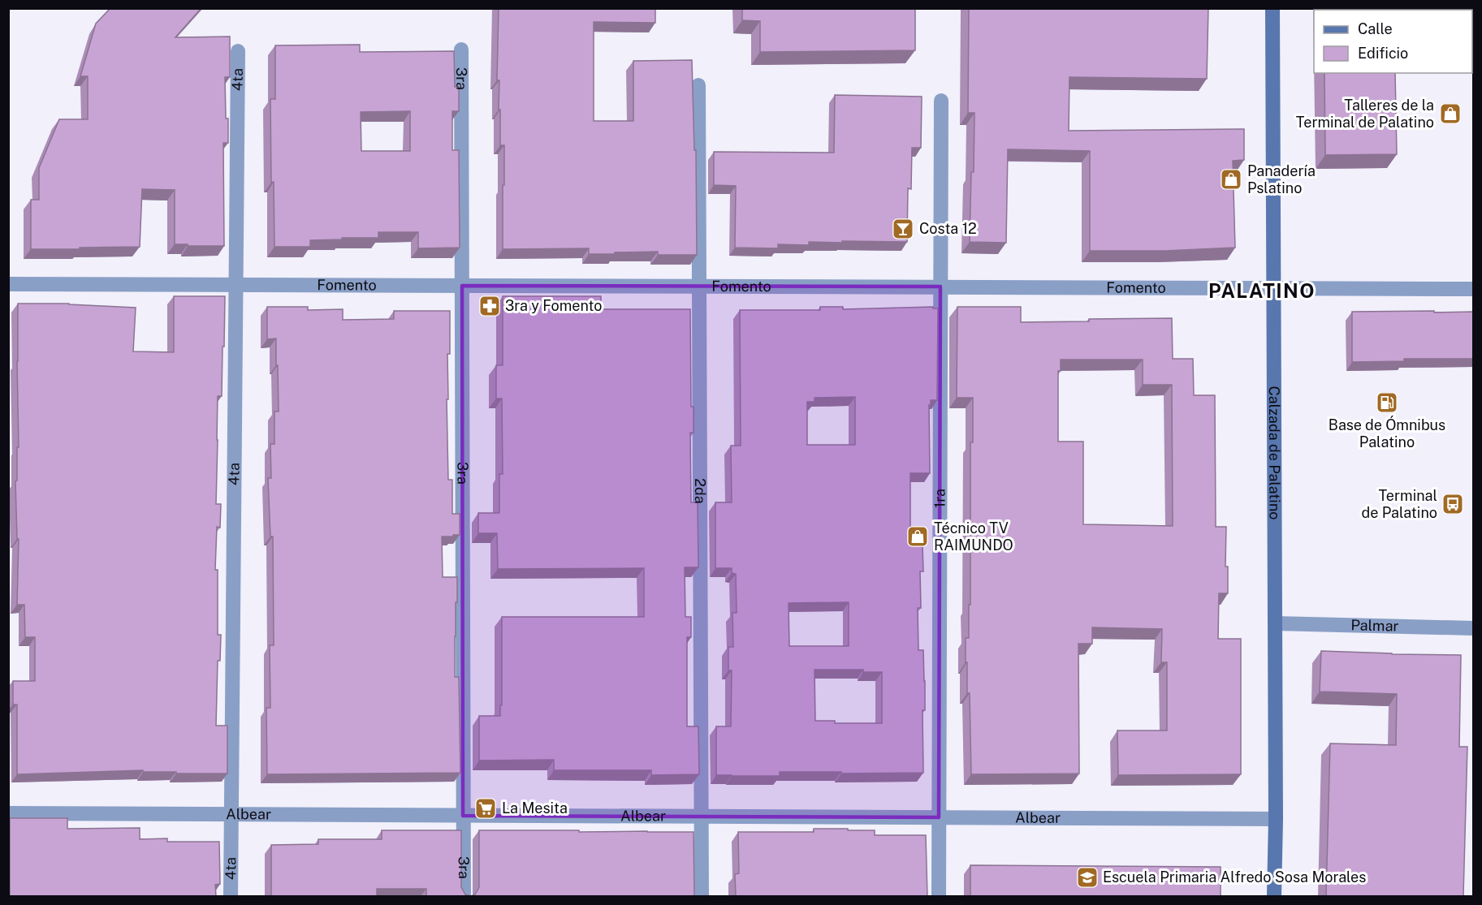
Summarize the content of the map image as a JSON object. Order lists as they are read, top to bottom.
{
  "streets": {
    "street": [
      "3ra",
      "4ta",
      "Fomento",
      "Calzada de Palatino",
      "2da",
      "1ra",
      "Palmar",
      "Albear"
    ]
  },
  "crossings": [
    ["3ra", "Fomento"],
    ["3ra", "Albear"],
    ["4ta", "Fomento"],
    ["4ta", "Albear"],
    ["Fomento", "Calzada de Palatino"],
    ["Fomento", "2da"],
    ["Fomento", "1ra"],
    ["Calzada de Palatino", "Palmar"],
    ["Calzada de Palatino", "Albear"],
    ["2da", "Albear"],
    ["1ra", "Albear"]
  ],
  "districts": ["PALATINO"],
  "places": {
    "shop": ["Talleres de la Terminal de Palatino", "Panadería Pslatino", "Técnico TV RAIMUNDO"],
    "bar": ["Costa 12"],
    "pharmacy": ["3ra y Fomento"],
    "fuel station": ["Base de Ómnibus Palatino"],
    "bus stop": ["Terminal de Palatino"],
    "supermarket": ["La Mesita"],
    "school or university": ["Escuela Primaria Alfredo Sosa Morales"]
  },
  "legend": ["Calle", "Edificio"]
}
